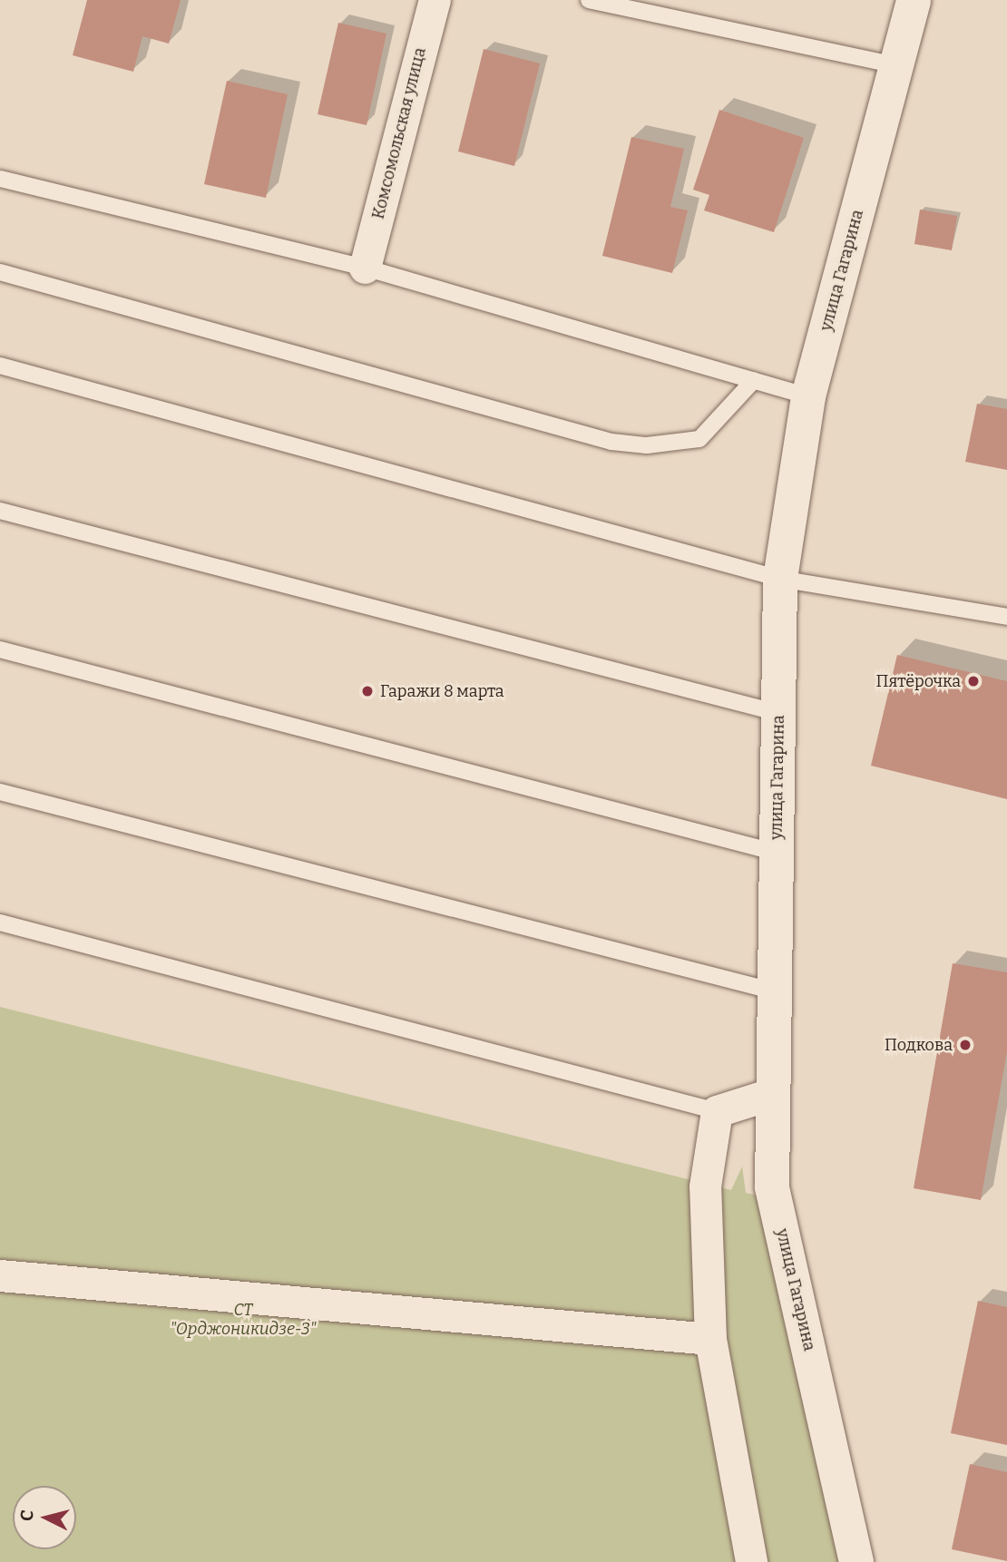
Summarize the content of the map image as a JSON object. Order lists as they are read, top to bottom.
{
  "streets": {
    "main road": ["улица Гагарина"],
    "street": ["Комсомольская улица"]
  },
  "parks": ["СТ \"Орджоникидзе-3\""],
  "places": ["Пятёрочка", "Гаражи 8 марта", "Подкова"],
  "north": "left"
}
